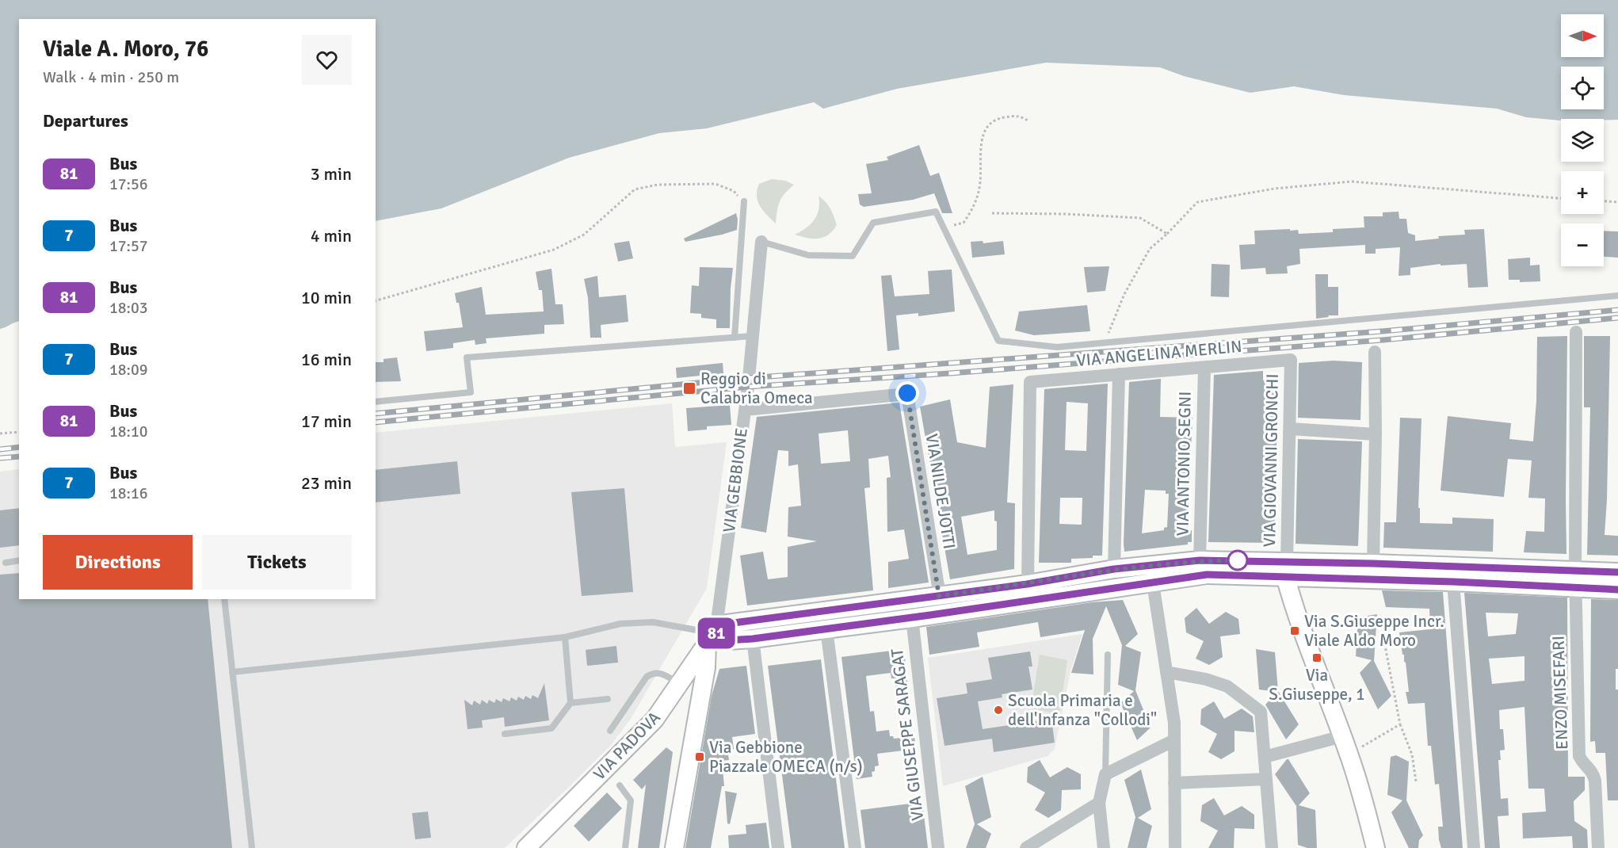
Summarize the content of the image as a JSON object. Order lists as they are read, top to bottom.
{
  "streets": {
    "street": [
      "VIA ANGELINA MERLIN",
      "VIA GIOVANNI GRONCHI",
      "VIA ANTONIO SEGNI",
      "VIA GEBBIONE",
      "VIA NILDE JOTTI",
      "ENZO MISEFARI",
      "VIA GIUSEPPE SARAGAT",
      "VIA PADOVA"
    ]
  },
  "crossings": [
    ["VIA ANGELINA MERLIN", "VIA GIOVANNI GRONCHI"],
    ["VIA ANGELINA MERLIN", "VIA ANTONIO SEGNI"],
    ["VIA GEBBIONE", "VIA NILDE JOTTI"],
    ["VIA GEBBIONE", "VIA PADOVA"]
  ],
  "places": {
    "transit": [
      "Reggio di Calabria Omeca",
      "Via S.Giuseppe Incr. Viale Aldo Moro",
      "Via S.Giuseppe, 1",
      "Via Gebbione Piazzale OMECA (n/s)"
    ],
    "other": ["Scuola Primaria e dell'Infanza \"Collodi\""]
  },
  "lines": ["bus line 81"],
  "north": "right",
  "page": {
    "on_map": "81",
    "map_buttons": ["+", "−"],
    "heading": [
      ["Viale A. Moro, 76", "Walk · 4 min · 250 m"],
      "Departures"
    ],
    "list": [
      {
        "mark": "81",
        "name": "Bus",
        "note": "17:56",
        "value": "3 min"
      },
      {
        "mark": "7",
        "name": "Bus",
        "note": "17:57",
        "value": "4 min"
      },
      {
        "mark": "81",
        "name": "Bus",
        "note": "18:03",
        "value": "10 min"
      },
      {
        "mark": "7",
        "name": "Bus",
        "note": "18:09",
        "value": "16 min"
      },
      {
        "mark": "81",
        "name": "Bus",
        "note": "18:10",
        "value": "17 min"
      },
      {
        "mark": "7",
        "name": "Bus",
        "note": "18:16",
        "value": "23 min"
      }
    ],
    "buttons": ["Directions", "Tickets"]
  }
}
